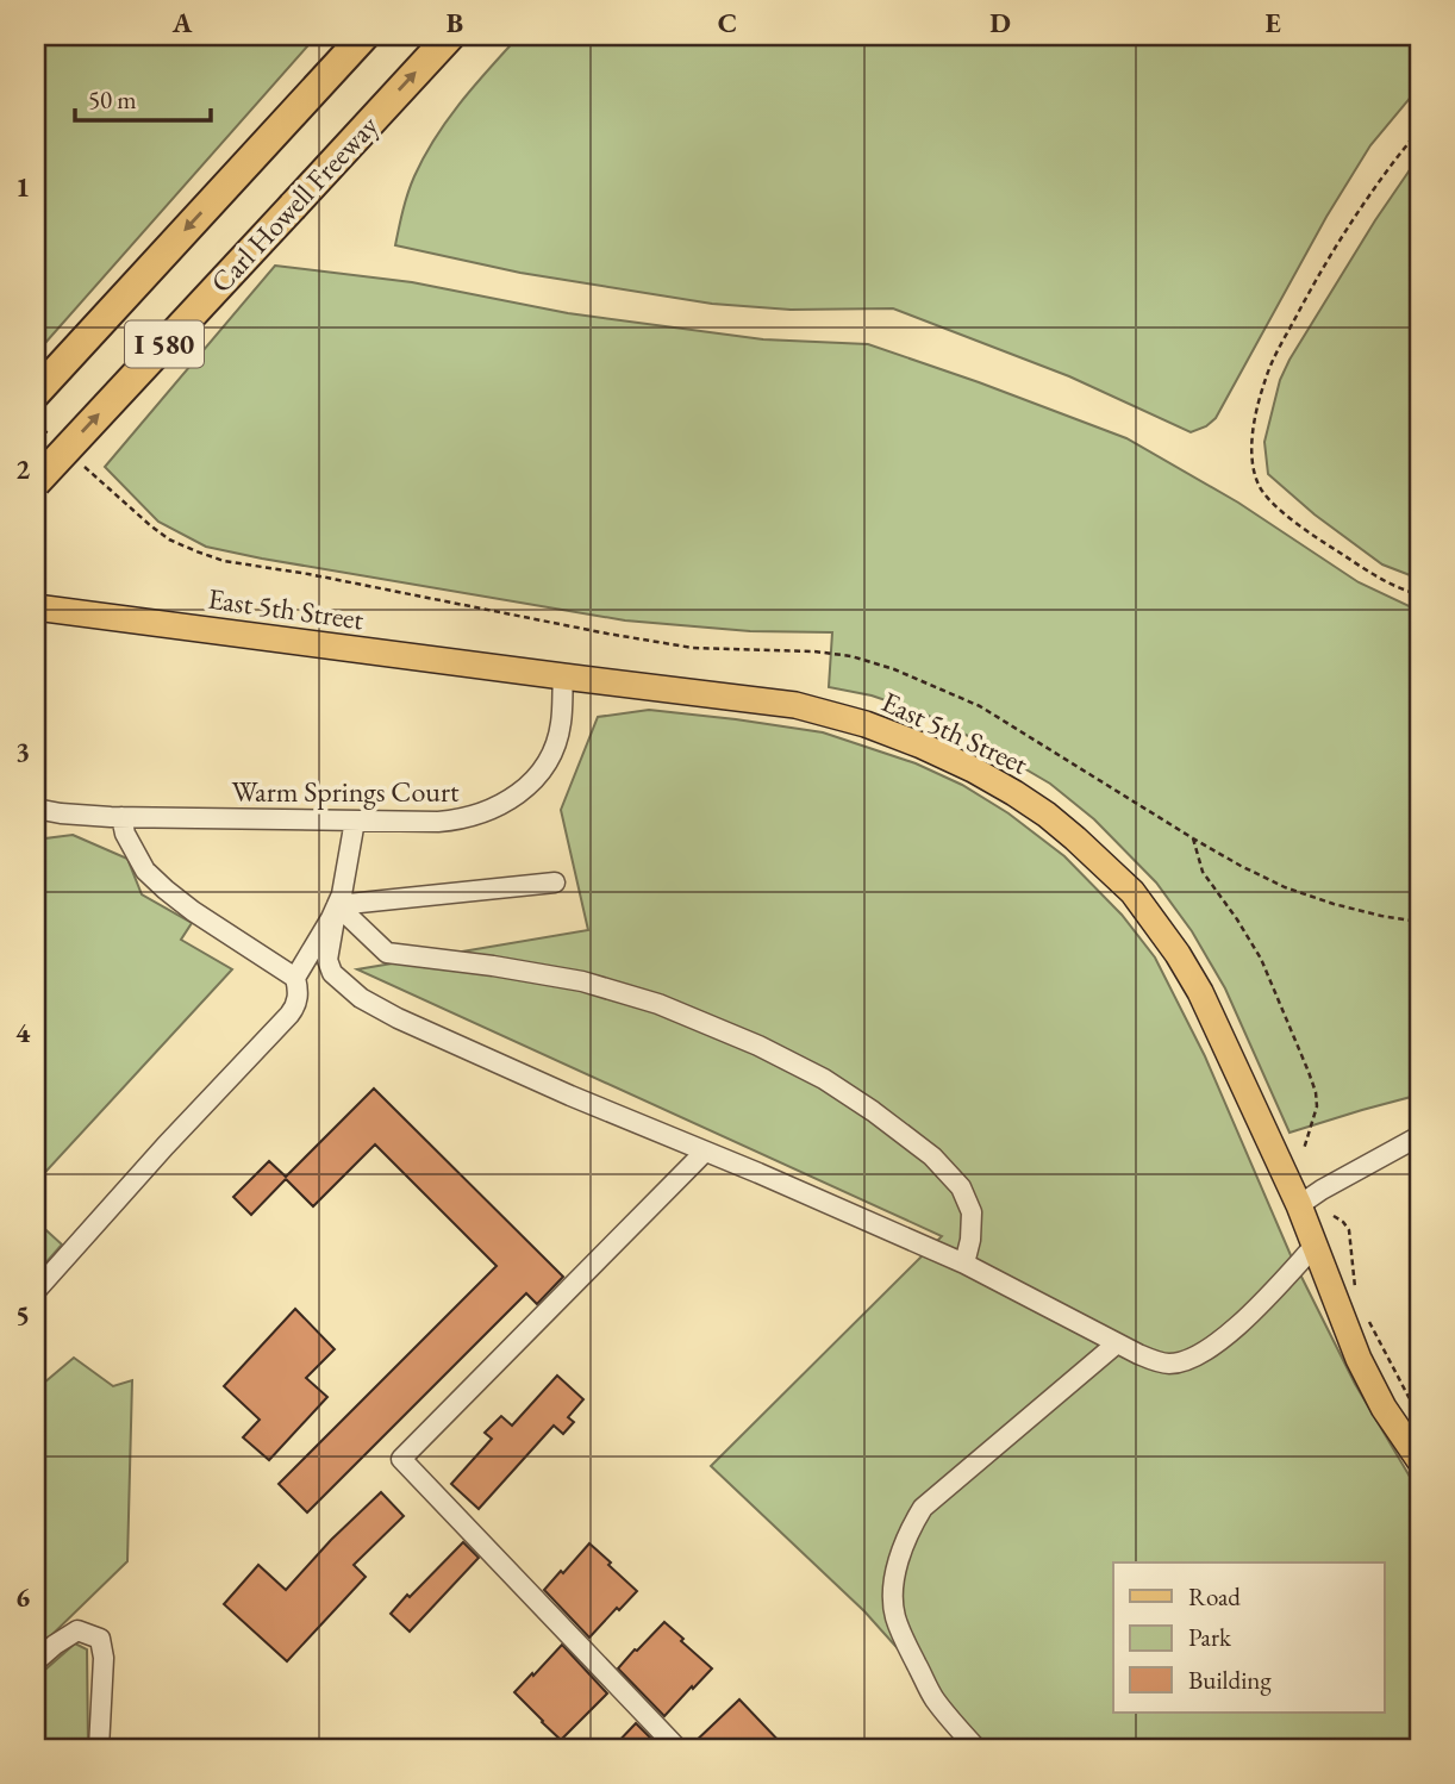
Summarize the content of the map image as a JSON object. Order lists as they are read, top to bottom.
{
  "streets": {
    "highway": ["Carl Howell Freeway", "I 580"],
    "main road": ["East 5th Street"],
    "street": ["Warm Springs Court"]
  },
  "crossings": [
    ["East 5th Street", "Warm Springs Court"]
  ],
  "legend": ["Road", "Park", "Building"],
  "scale_bar": "50 m",
  "grid": {
    "columns": [
      "A",
      "B",
      "C",
      "D",
      "E"
    ],
    "rows": [
      "1",
      "2",
      "3",
      "4",
      "5",
      "6"
    ]
  }
}
